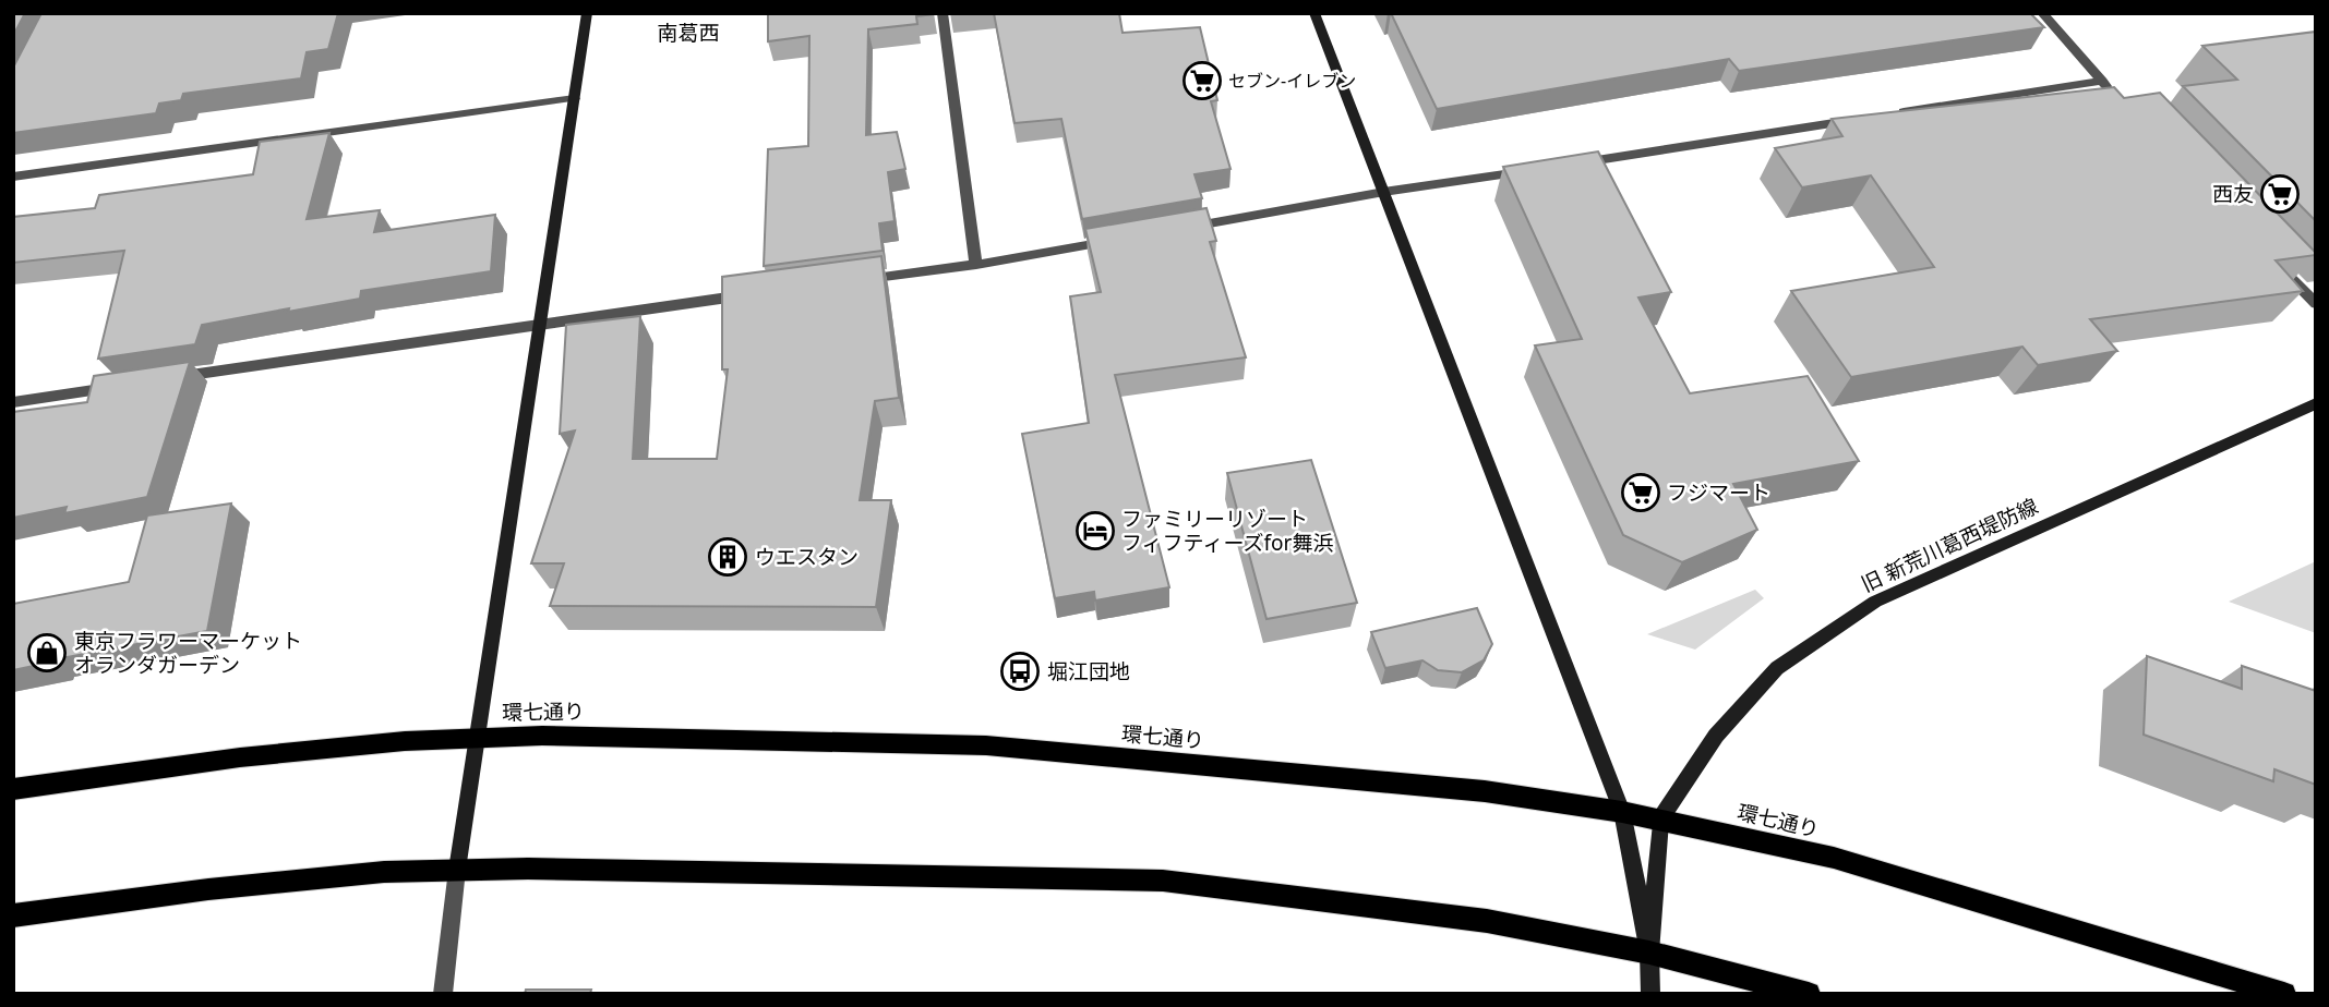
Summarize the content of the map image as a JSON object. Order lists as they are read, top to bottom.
{
  "streets": {
    "main road": ["環七通り"],
    "street": ["旧 新荒川葛西堤防線"]
  },
  "crossings": [
    ["旧 新荒川葛西堤防線", "環七通り"]
  ],
  "districts": ["南葛西"],
  "places": {
    "supermarket": ["セブン-イレブン", "西友", "フジマート"],
    "hotel": ["ファミリーリゾート フィフティーズfor舞浜"],
    "building": ["ウエスタン"],
    "shop": ["東京フラワーマーケット オランダガーデン"],
    "bus stop": ["堀江団地"]
  }
}
